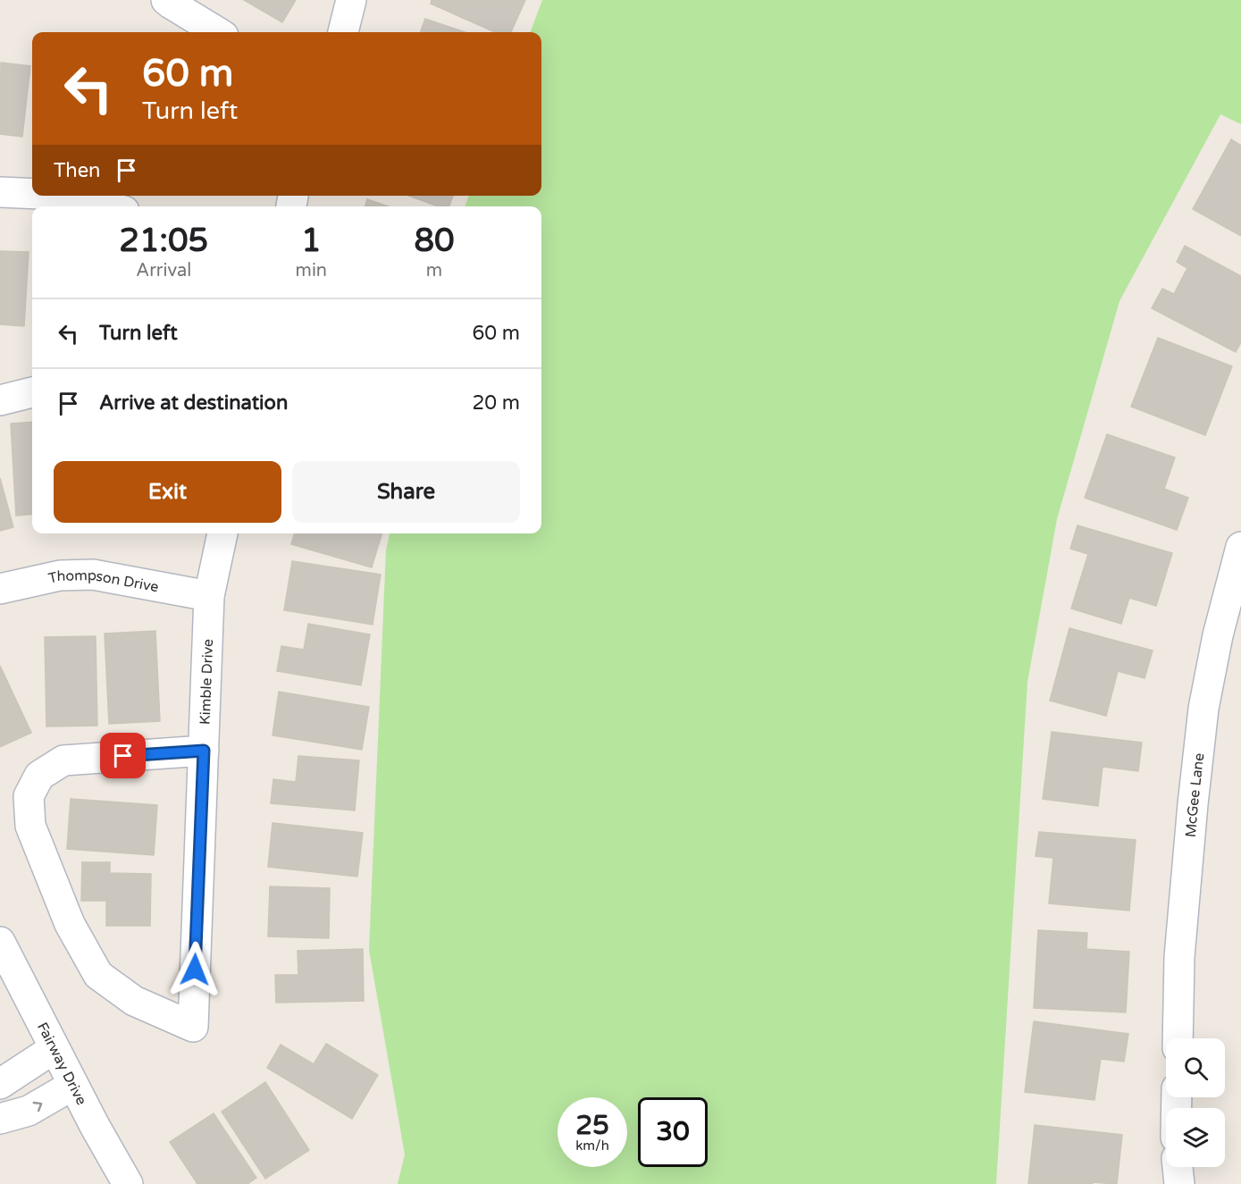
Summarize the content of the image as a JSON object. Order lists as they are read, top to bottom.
{
  "streets": {
    "street": [
      "Thompson Drive",
      "Kimble Drive",
      "McGee Lane",
      "Fairway Drive"
    ]
  },
  "crossings": [
    ["Thompson Drive", "Kimble Drive"]
  ],
  "page": {
    "turn": ["60 m", "Turn left"],
    "then": "Then",
    "eta": [
      "21:05",
      "Arrival",
      "1",
      "min",
      "80",
      "m"
    ],
    "list": [
      {
        "name": "Turn left",
        "value": "60 m"
      },
      {
        "name": "Arrive at destination",
        "value": "20 m"
      }
    ],
    "buttons": ["Exit", "Share"],
    "speed": "25 km/h",
    "limit": "30"
  }
}
